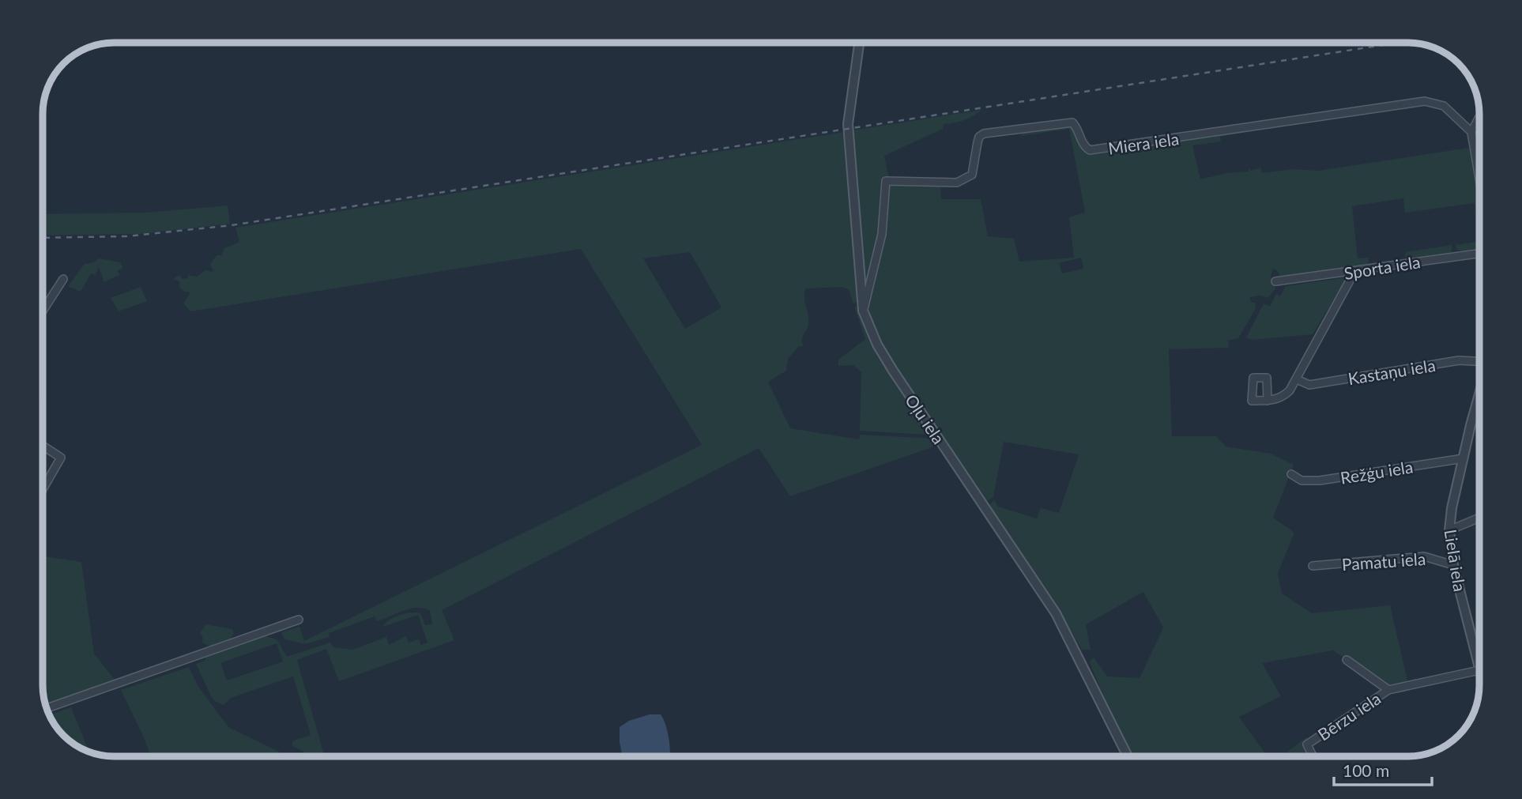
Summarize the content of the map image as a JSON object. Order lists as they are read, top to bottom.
{
  "streets": {
    "street": [
      "Miera iela",
      "Sporta iela",
      "Kastaņu iela",
      "Oļu iela",
      "Režģu iela",
      "Lielā iela",
      "Pamatu iela",
      "Bērzu iela"
    ]
  },
  "crossings": [
    ["Miera iela", "Oļu iela"],
    ["Režģu iela", "Lielā iela"],
    ["Lielā iela", "Pamatu iela"],
    ["Lielā iela", "Bērzu iela"]
  ],
  "scale_bar": "100 m"
}
